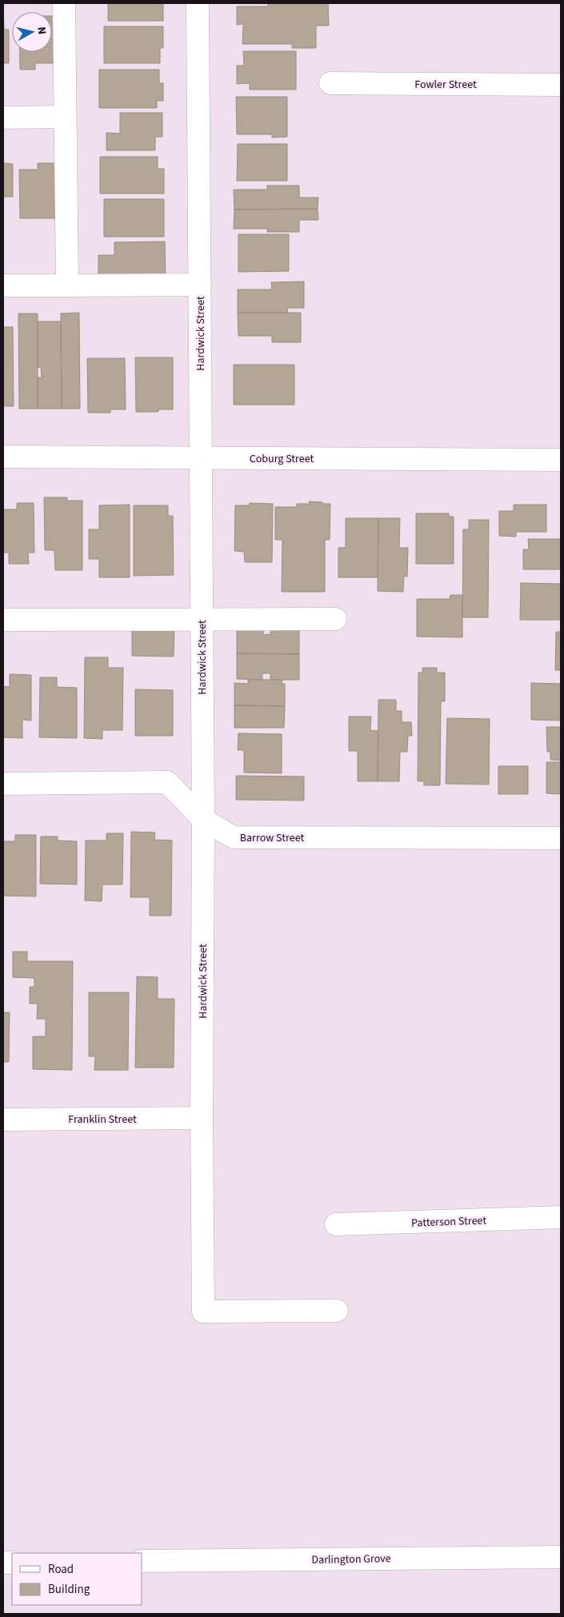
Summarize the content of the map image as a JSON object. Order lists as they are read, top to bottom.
{
  "streets": {
    "street": [
      "Fowler Street",
      "Hardwick Street",
      "Coburg Street",
      "Barrow Street",
      "Franklin Street",
      "Patterson Street",
      "Darlington Grove"
    ]
  },
  "crossings": [
    ["Hardwick Street", "Coburg Street"],
    ["Hardwick Street", "Barrow Street"],
    ["Hardwick Street", "Franklin Street"]
  ],
  "legend": ["Road", "Building"],
  "north": "right"
}
